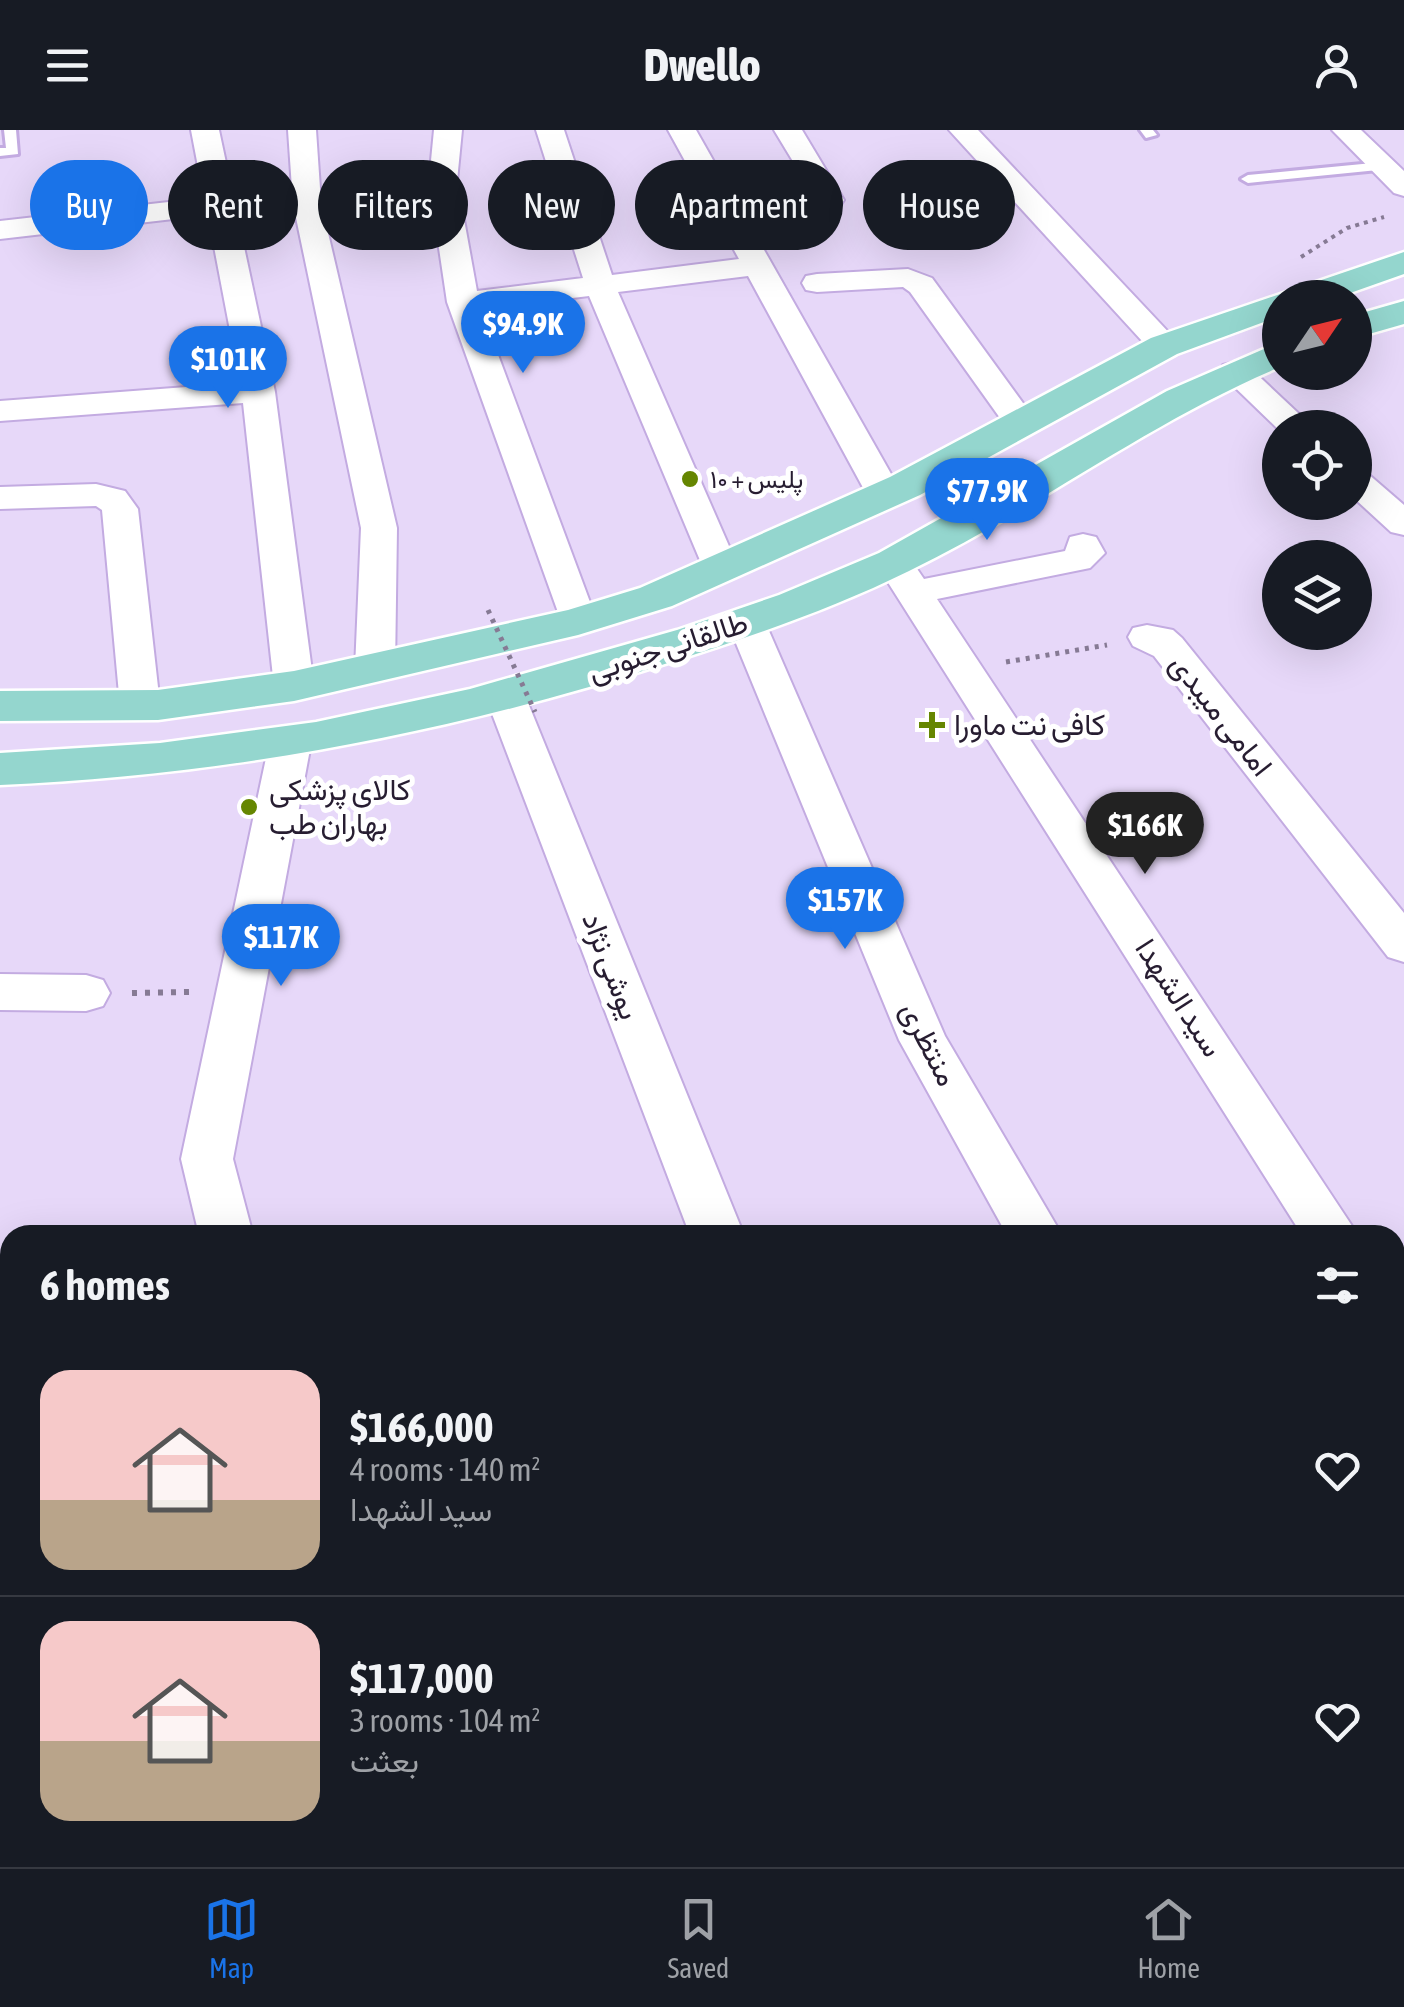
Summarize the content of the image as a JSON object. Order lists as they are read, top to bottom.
{
  "streets": {
    "main road": ["طالقانی جنوبی"],
    "street": [
      "امامی میبدی",
      "یوشی نژاد",
      "سید الشهدا",
      "منتظری"
    ]
  },
  "crossings": [
    ["طالقانی جنوبی", "یوشی نژاد"],
    ["طالقانی جنوبی", "سید الشهدا"],
    ["طالقانی جنوبی", "منتظری"],
    ["امامی میبدی", "سید الشهدا"]
  ],
  "places": {
    "other": ["پلیس + ۱۰", "کالای پزشکی بهاران طب"],
    "health": ["کافی نت ماورا"]
  },
  "north": "top right",
  "page": {
    "header": "Dwello",
    "chip": [
      "Buy",
      "Rent",
      "Filters",
      "New",
      "Apartment",
      "House"
    ],
    "price": [
      "$94.9K",
      "$101K",
      "$77.9K",
      "$166K",
      "$157K",
      "$117K"
    ],
    "heading": "6 homes",
    "list": [
      {
        "name": "$166,000",
        "note": "4 rooms · 140 m² · سید الشهدا"
      },
      {
        "name": "$117,000",
        "note": "3 rooms · 104 m² · بعثت"
      }
    ],
    "tabs": ["Map", "Saved", "Home"]
  }
}
